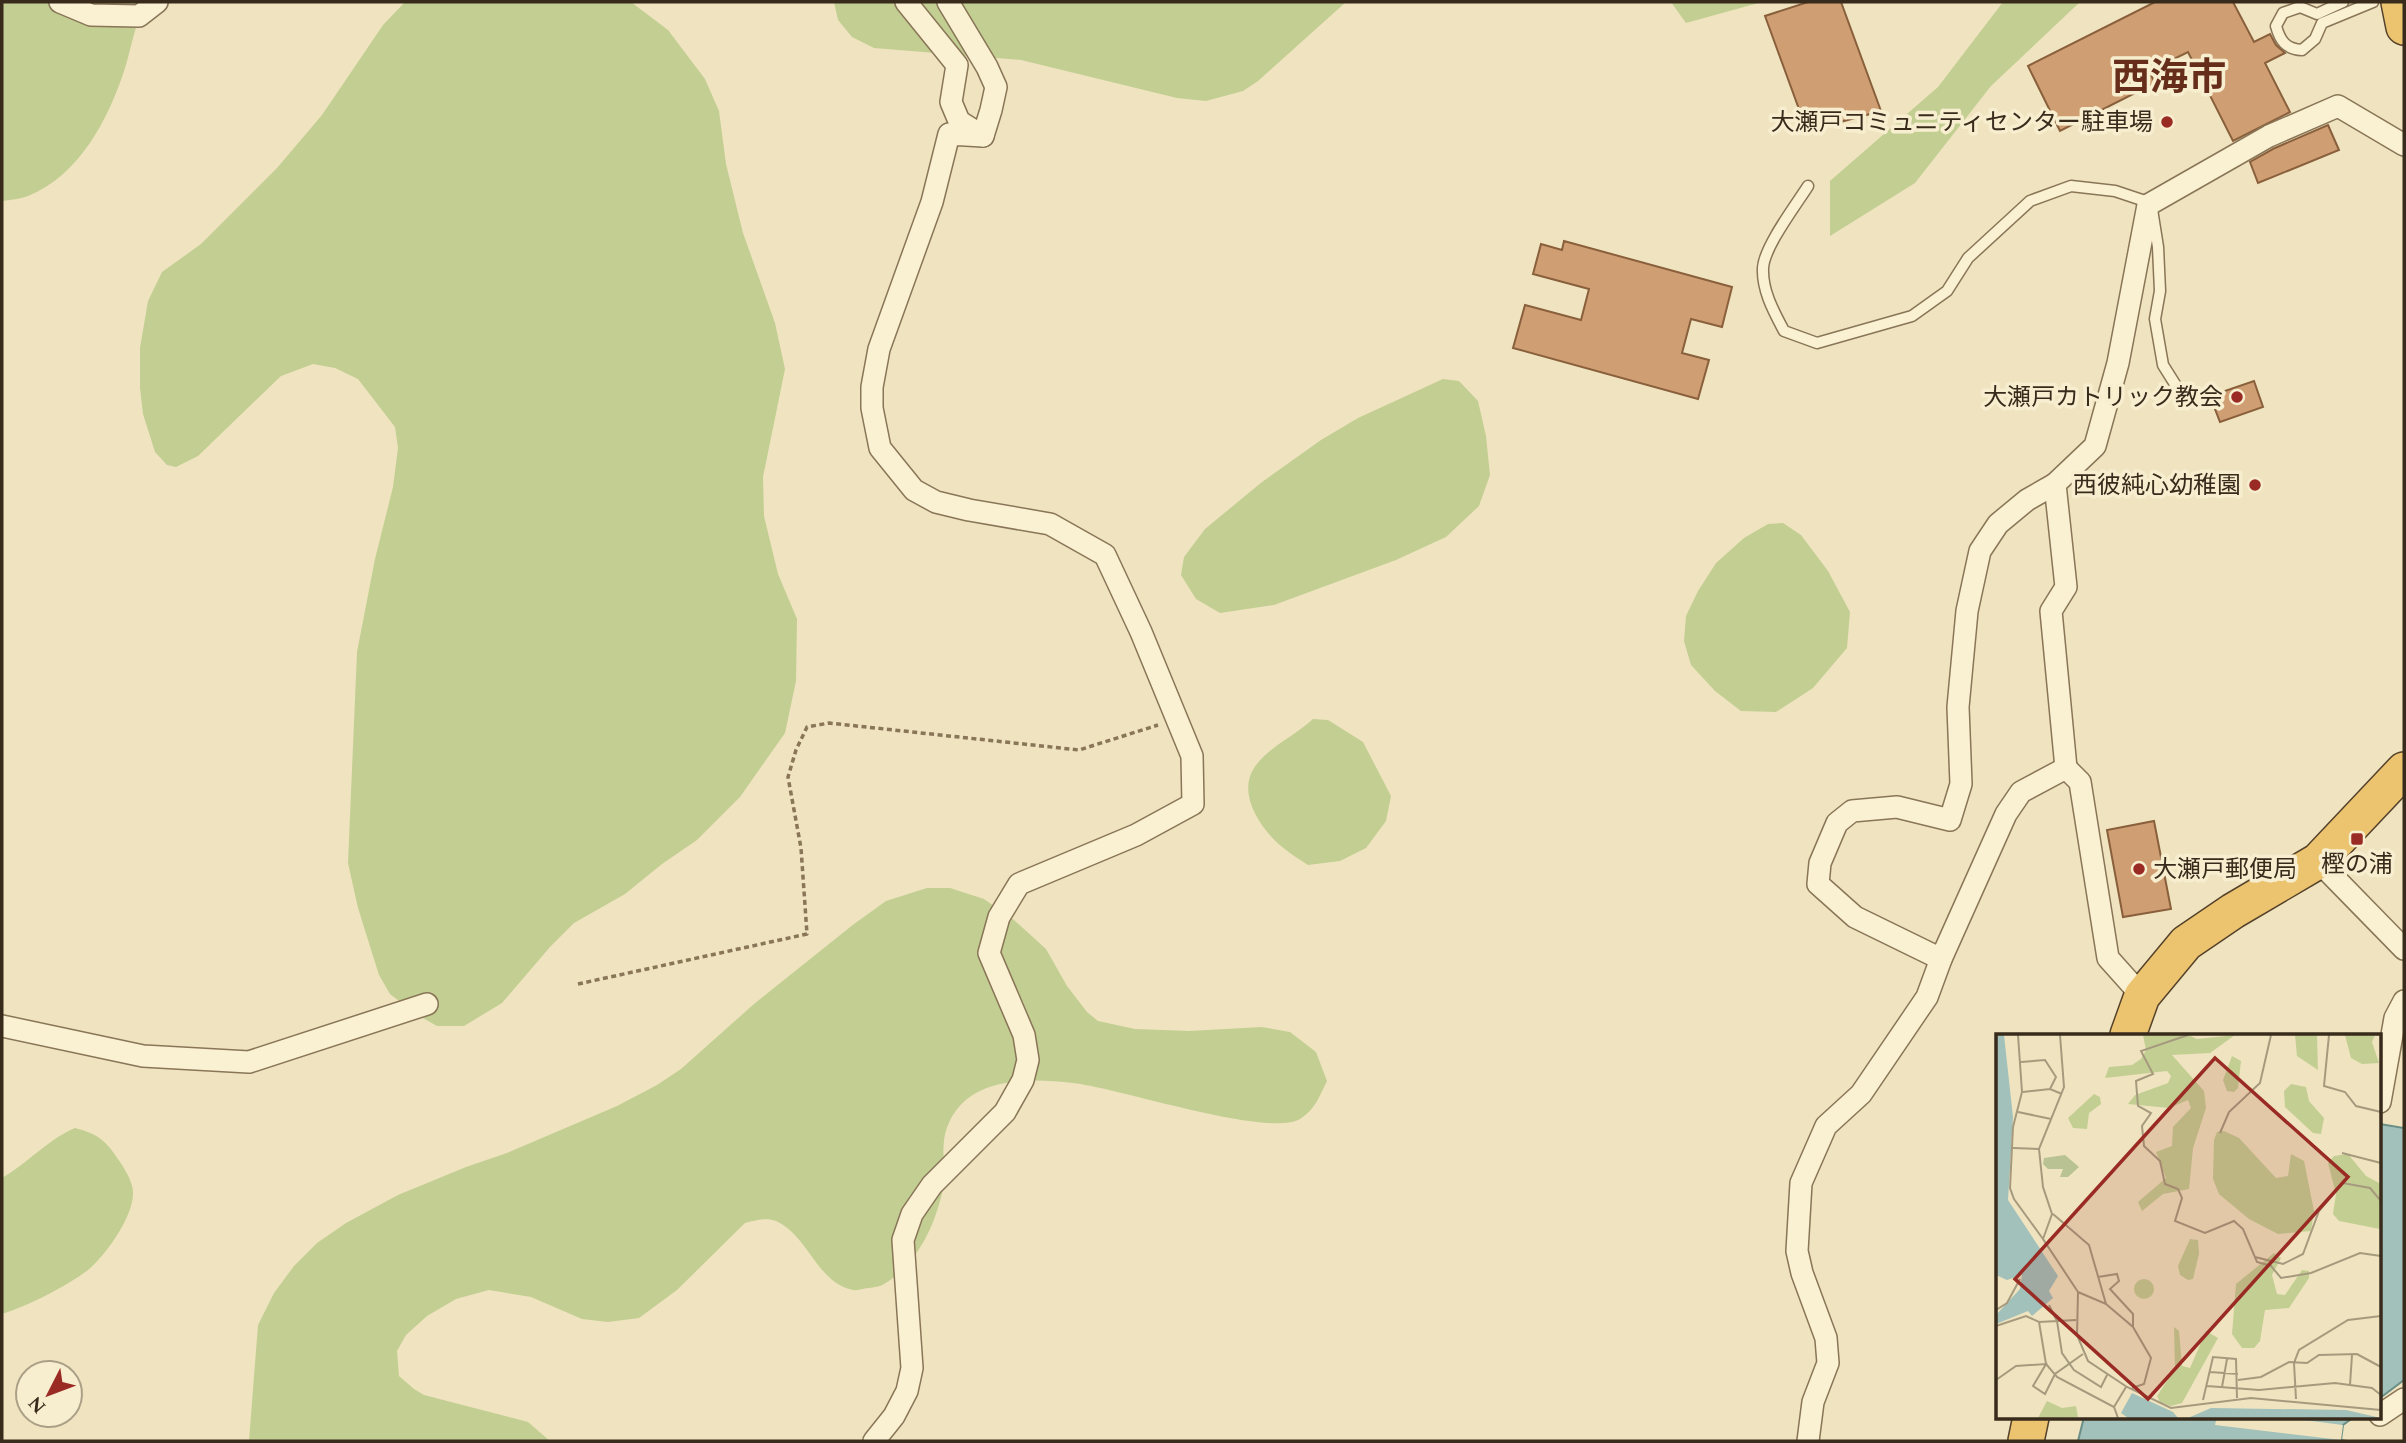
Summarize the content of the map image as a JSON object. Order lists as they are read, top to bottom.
{
  "districts": ["西海市"],
  "places": {
    "other": [
      "大瀬戸コミュニティセンター駐車場",
      "大瀬戸カトリック教会",
      "西彼純心幼稚園",
      "大瀬戸郵便局"
    ],
    "transit": ["樫の浦"]
  },
  "north": "bottom left"
}
